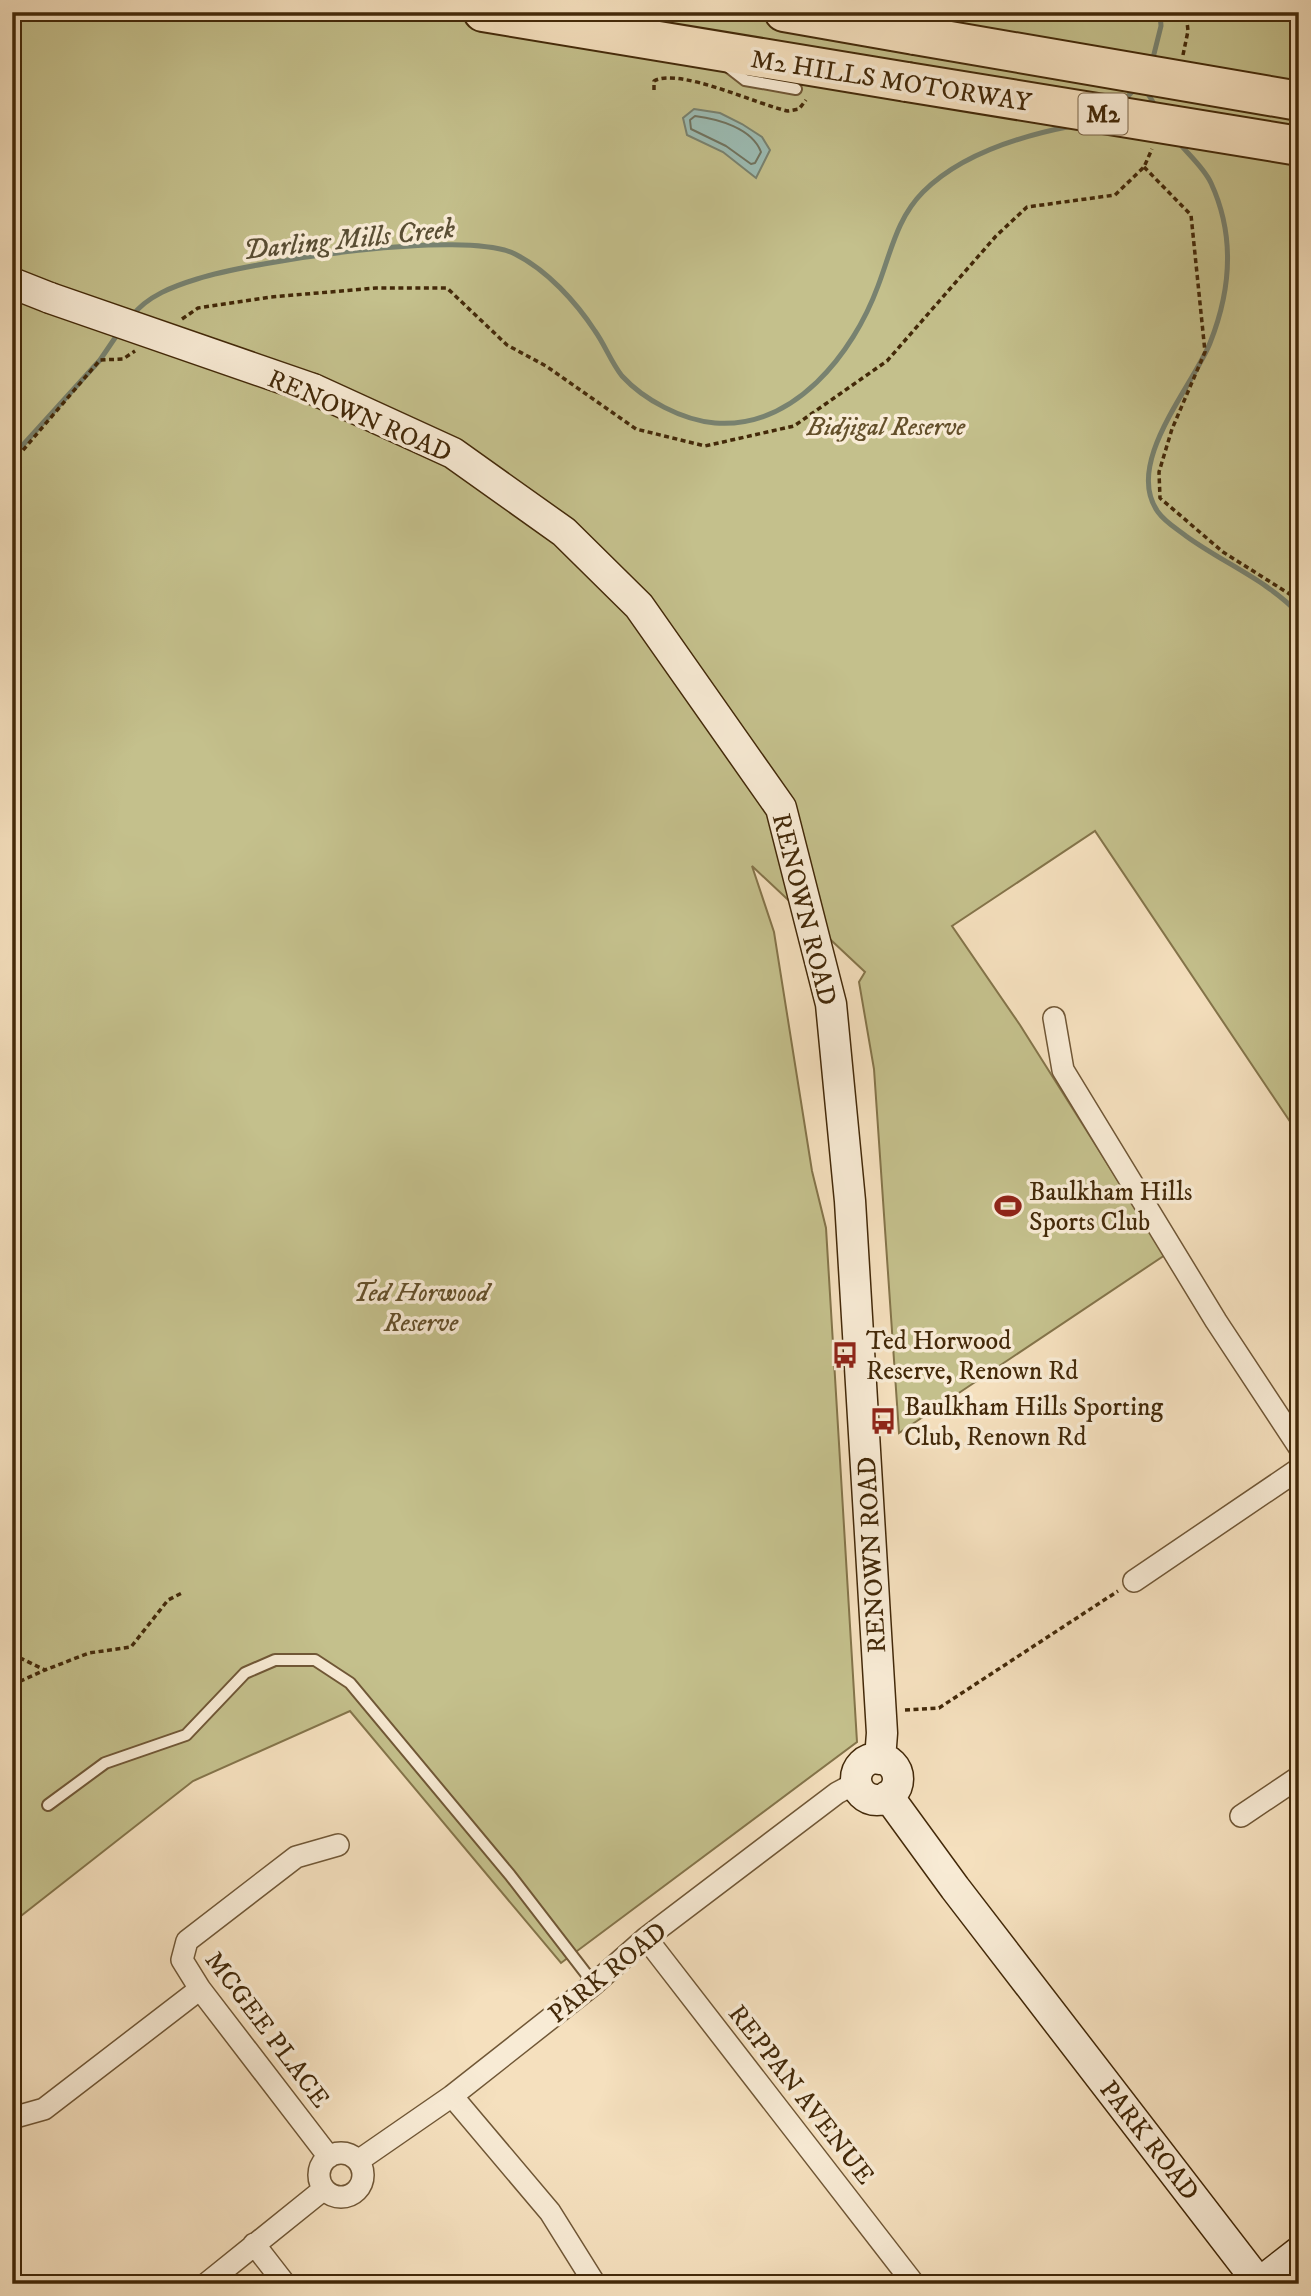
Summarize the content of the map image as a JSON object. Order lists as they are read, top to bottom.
{
  "streets": {
    "highway": ["M2 HILLS MOTORWAY", "M2"],
    "main road": ["RENOWN ROAD", "PARK ROAD"],
    "street": ["MCGEE PLACE", "REPPAN AVENUE"]
  },
  "crossings": [
    ["RENOWN ROAD", "PARK ROAD"],
    ["PARK ROAD", "MCGEE PLACE"],
    ["PARK ROAD", "REPPAN AVENUE"]
  ],
  "water": ["Darling Mills Creek"],
  "parks": ["Bidjigal Reserve", "Ted Horwood Reserve"],
  "places": {
    "sports": ["Baulkham Hills Sports Club"],
    "bus stop": ["Ted Horwood Reserve, Renown Rd", "Baulkham Hills Sporting Club, Renown Rd"]
  }
}
